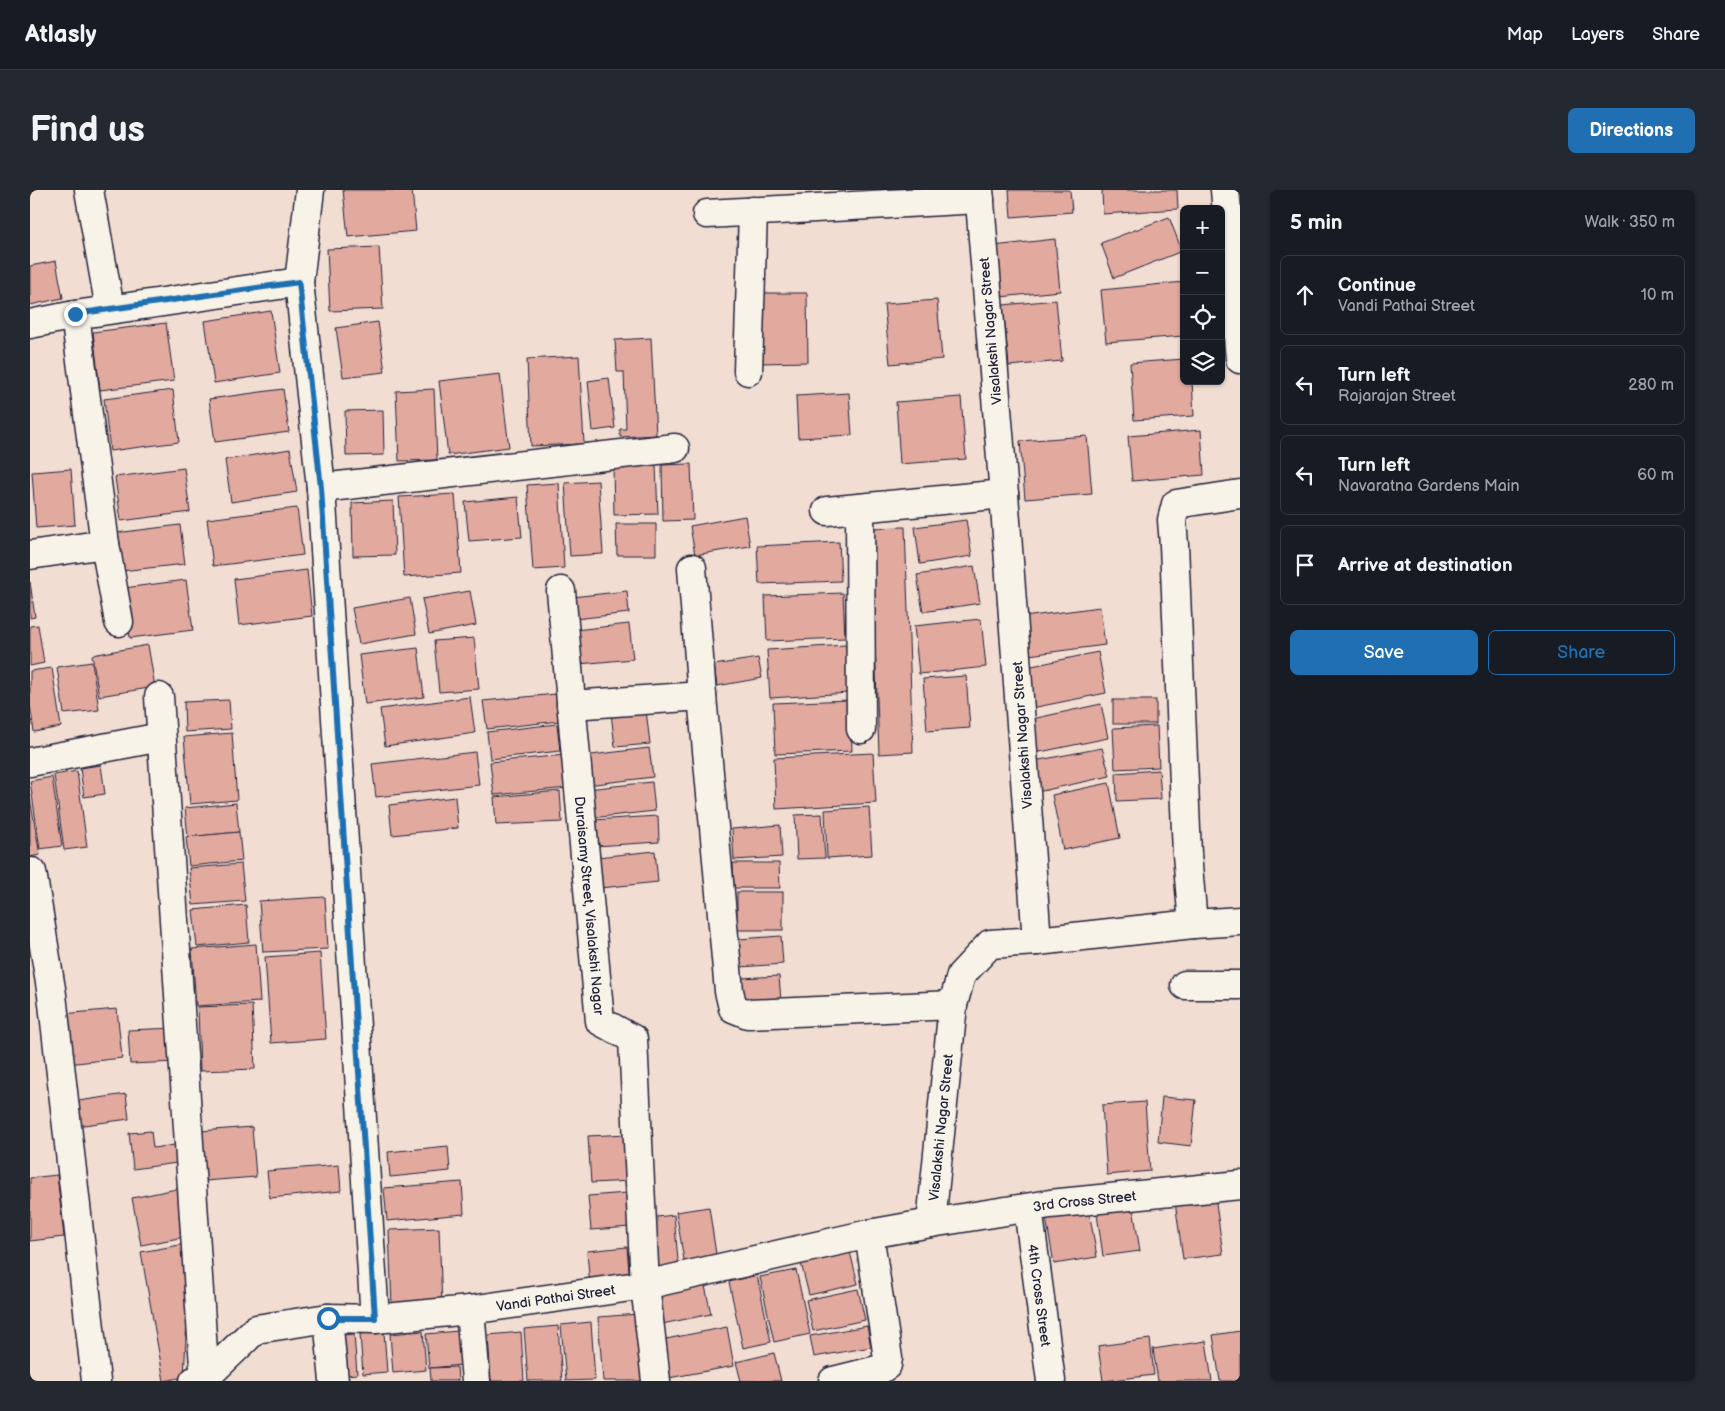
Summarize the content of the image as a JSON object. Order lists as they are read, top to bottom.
{
  "streets": {
    "street": [
      "Visalakshi Nagar Street",
      "Duraisamy Street, Visalakshi Nagar",
      "3rd Cross Street",
      "4th Cross Street",
      "Vandi Pathai Street"
    ]
  },
  "crossings": [
    ["Visalakshi Nagar Street", "3rd Cross Street"],
    ["Visalakshi Nagar Street", "Vandi Pathai Street"],
    ["Duraisamy Street, Visalakshi Nagar", "Vandi Pathai Street"],
    ["3rd Cross Street", "4th Cross Street"],
    ["3rd Cross Street", "Vandi Pathai Street"]
  ],
  "page": {
    "header": "Atlasly",
    "nav": ["Map", "Layers", "Share"],
    "buttons": [
      "Directions",
      ["Save", "Share"]
    ],
    "title": "Find us",
    "heading": ["5 min", "Walk · 350 m"],
    "map_buttons": ["+", "−"],
    "list": [
      ["Continue", "Vandi Pathai Street", "10 m"],
      ["Turn left", "Rajarajan Street", "280 m"],
      ["Turn left", "Navaratna Gardens Main", "60 m"],
      "Arrive at destination"
    ]
  }
}
